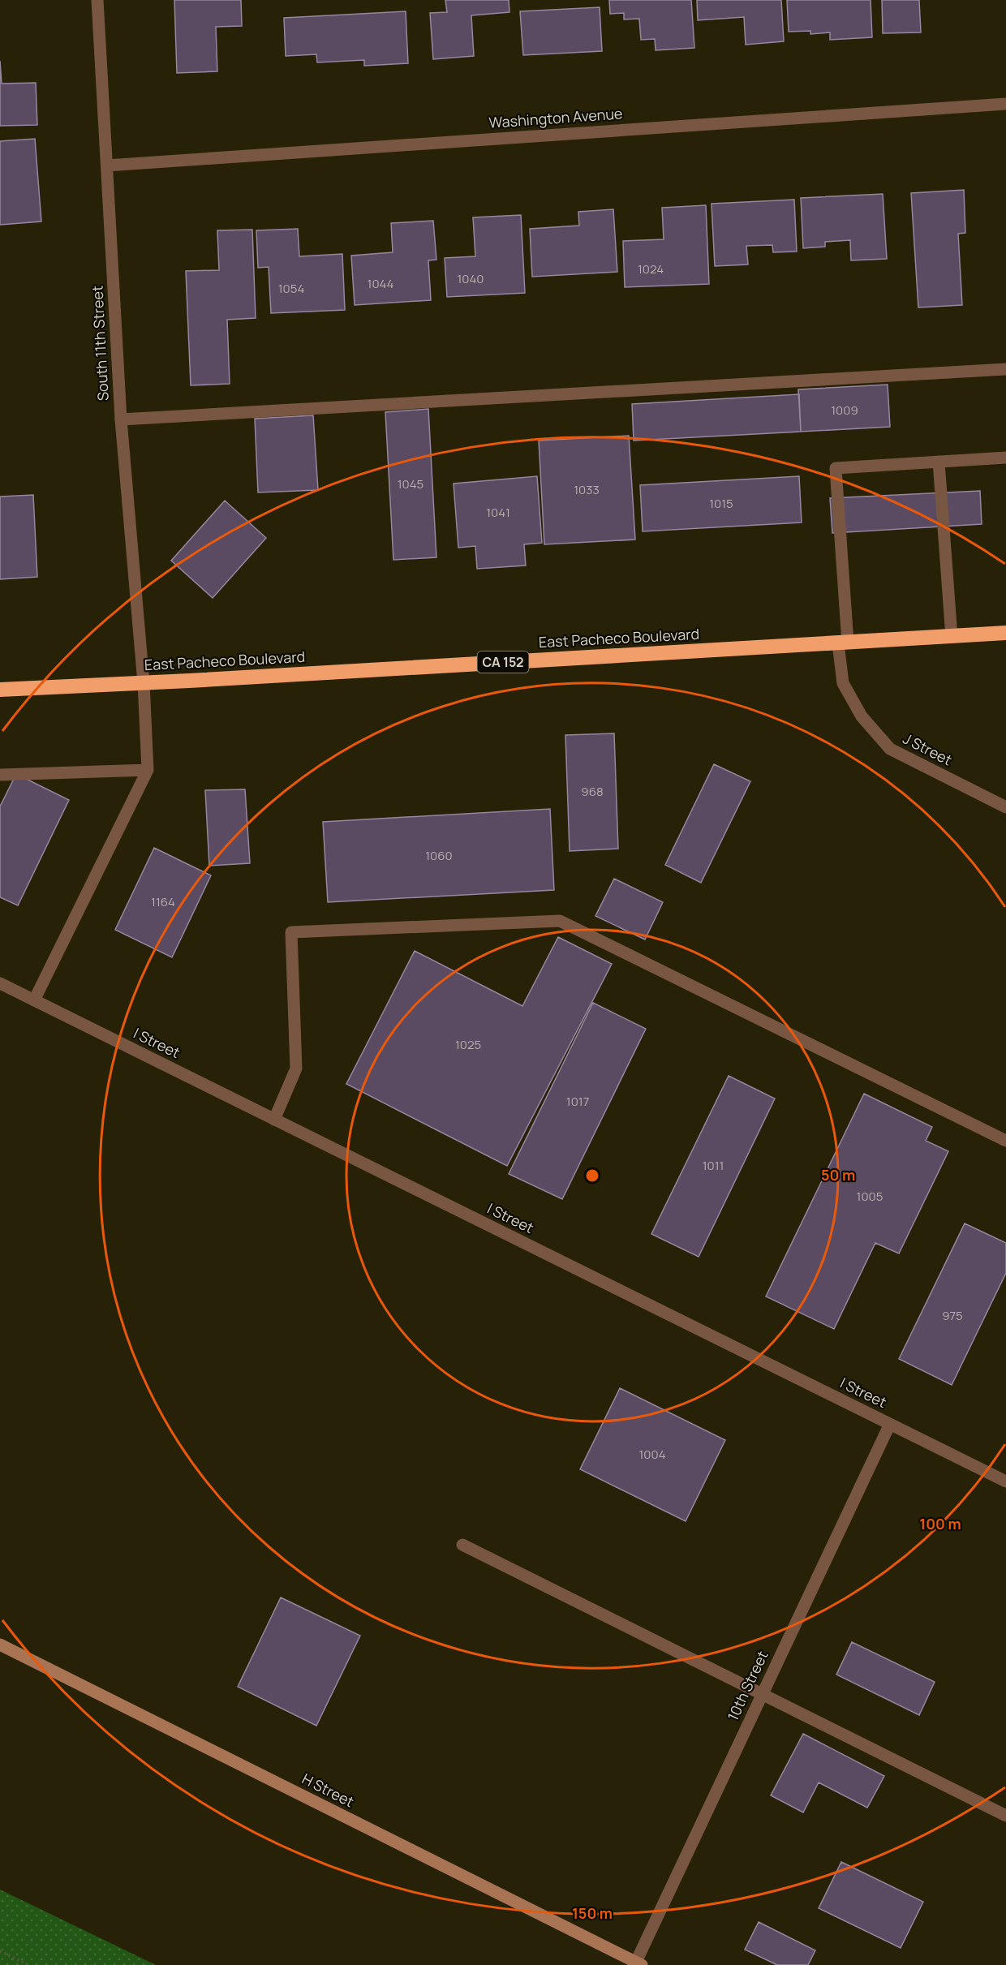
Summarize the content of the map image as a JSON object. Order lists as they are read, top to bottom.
{
  "streets": {
    "highway": ["East Pacheco Boulevard", "CA 152"],
    "street": [
      "Washington Avenue",
      "South 11th Street",
      "J Street",
      "I Street",
      "10th Street",
      "H Street"
    ]
  },
  "crossings": [
    ["Washington Avenue", "South 11th Street"],
    ["South 11th Street", "East Pacheco Boulevard"],
    ["East Pacheco Boulevard", "J Street"],
    ["I Street", "10th Street"],
    ["10th Street", "H Street"]
  ],
  "house_numbers": [
    "1024",
    "1040",
    "1044",
    "1054",
    "1009",
    "1045",
    "1033",
    "1015",
    "1041",
    "968",
    "1060",
    "1164",
    "1025",
    "1017",
    "1011",
    "1005",
    "975",
    "1004"
  ],
  "rings": ["50 m", "100 m", "150 m"]
}
